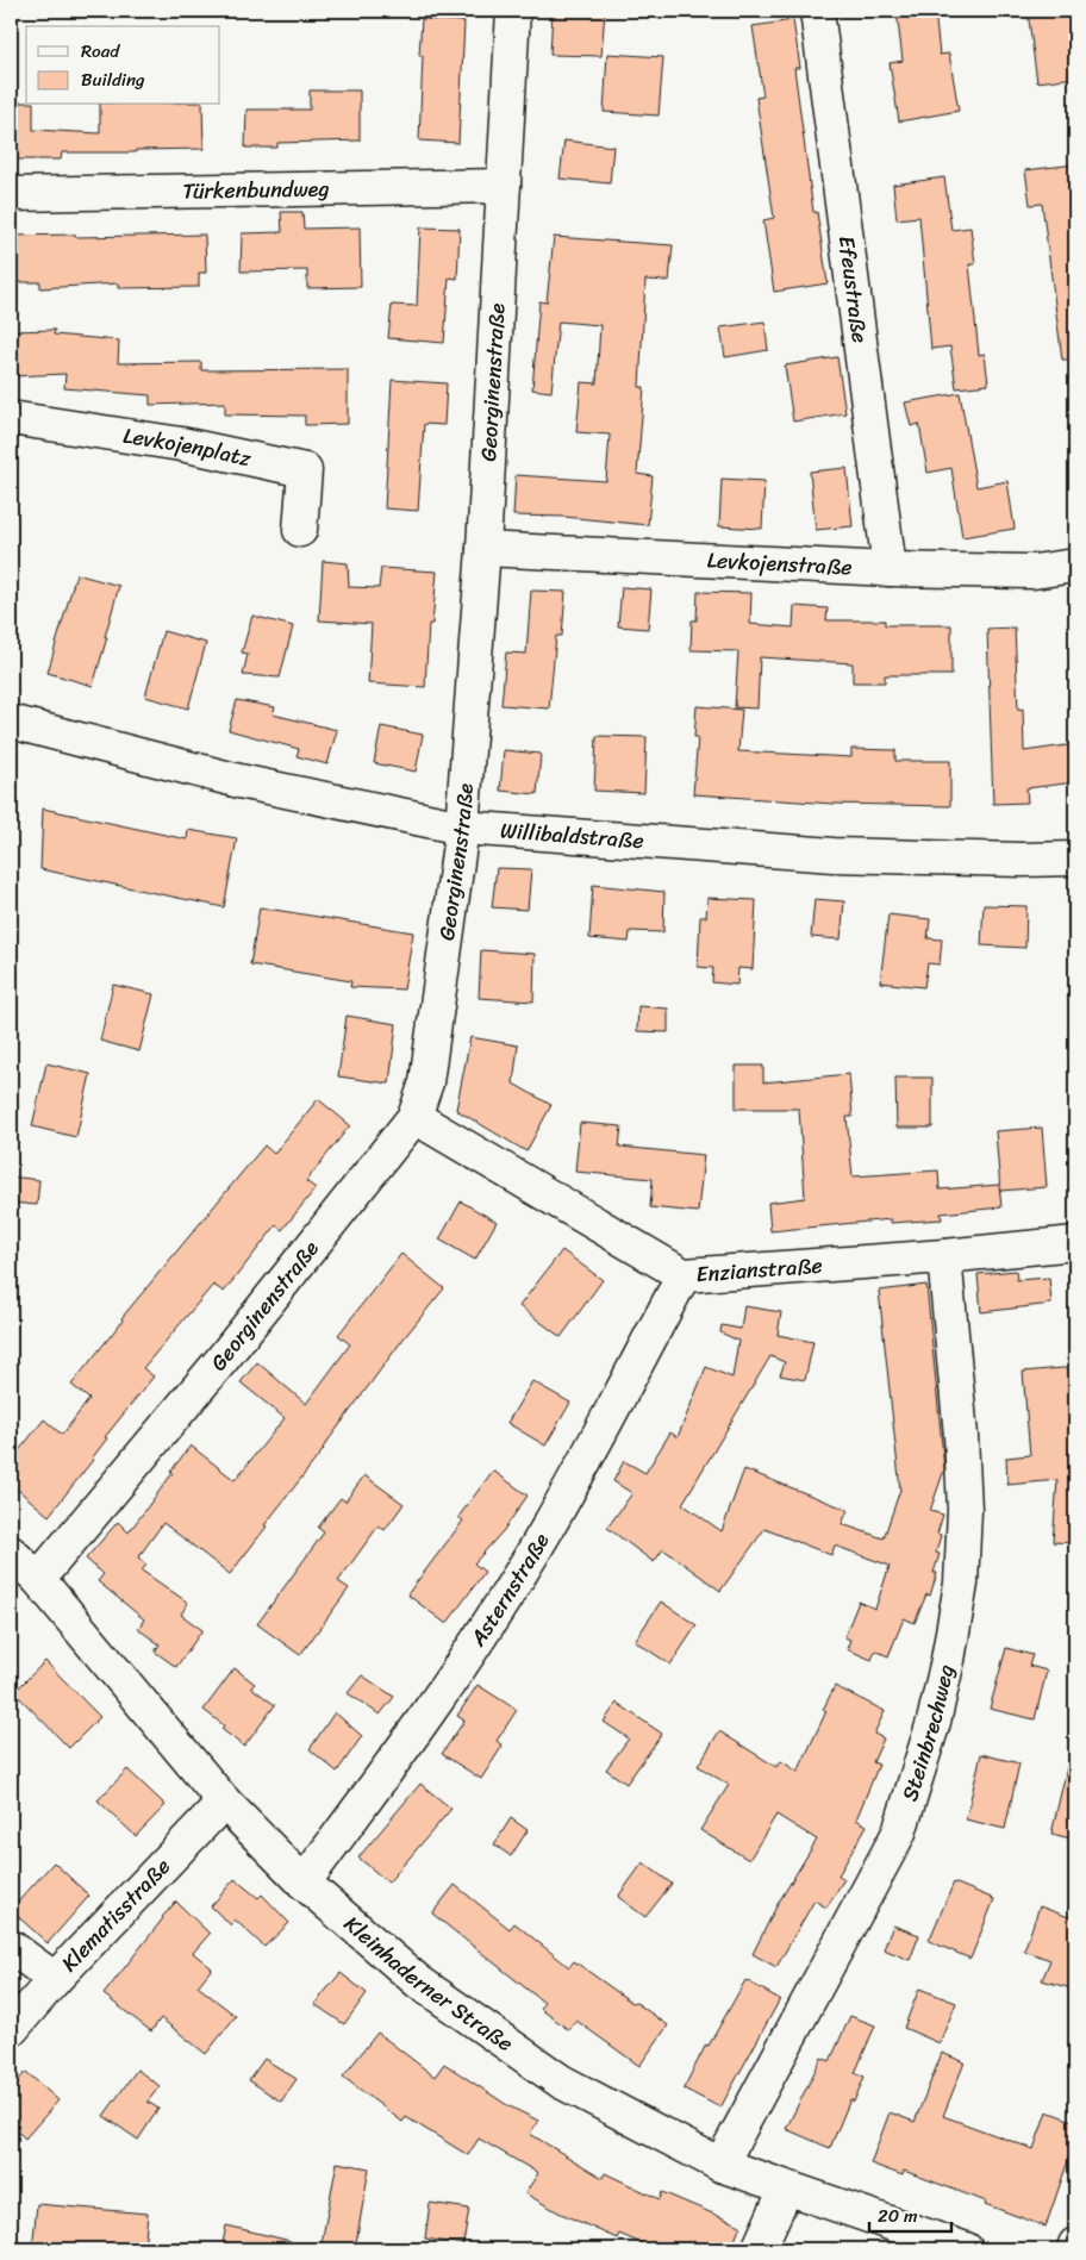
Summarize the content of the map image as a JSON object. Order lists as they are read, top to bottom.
{
  "streets": {
    "street": [
      "Türkenbundweg",
      "Efeustraße",
      "Georginenstraße",
      "Levkojenplatz",
      "Levkojenstraße",
      "Willibaldstraße",
      "Enzianstraße",
      "Asternstraße",
      "Steinbrechweg",
      "Klematisstraße",
      "Kleinhaderner Straße"
    ]
  },
  "crossings": [
    ["Türkenbundweg", "Georginenstraße"],
    ["Efeustraße", "Levkojenstraße"],
    ["Georginenstraße", "Levkojenstraße"],
    ["Georginenstraße", "Willibaldstraße"],
    ["Georginenstraße", "Enzianstraße"],
    ["Georginenstraße", "Kleinhaderner Straße"],
    ["Enzianstraße", "Asternstraße"],
    ["Enzianstraße", "Steinbrechweg"],
    ["Asternstraße", "Kleinhaderner Straße"],
    ["Steinbrechweg", "Kleinhaderner Straße"],
    ["Klematisstraße", "Kleinhaderner Straße"]
  ],
  "legend": ["Road", "Building"],
  "scale_bar": "20 m"
}
